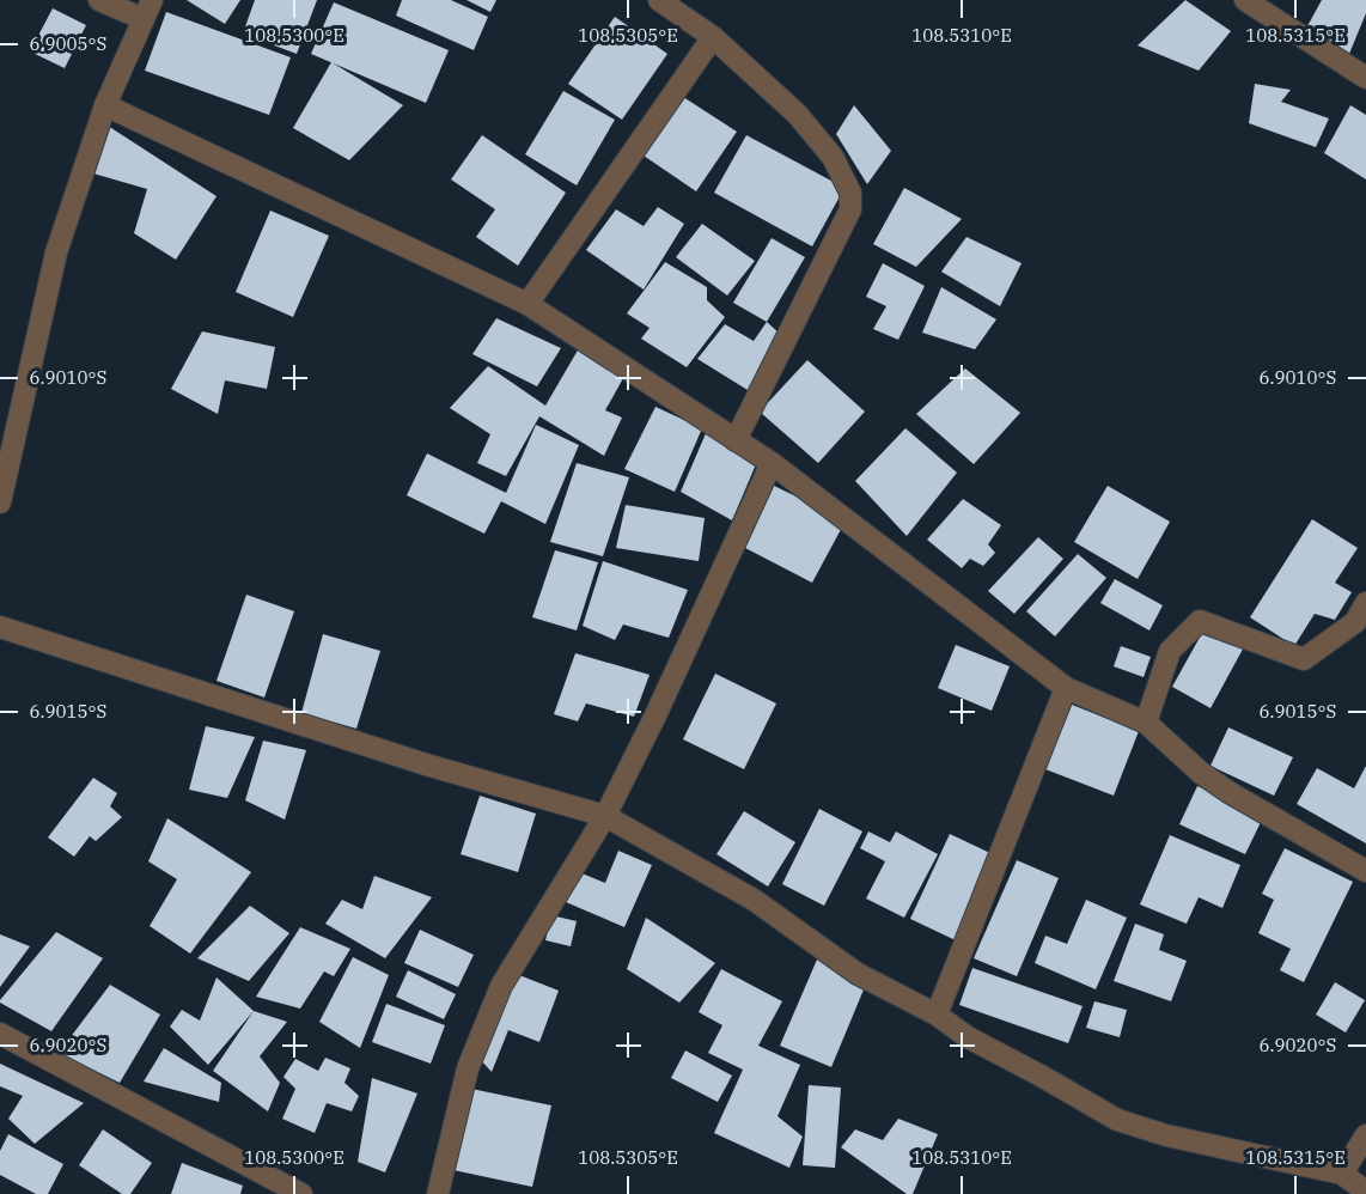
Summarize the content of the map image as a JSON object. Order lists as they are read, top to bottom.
{
  "coordinates": [
    "108.5300°E",
    "108.5305°E",
    "108.5310°E",
    "108.5315°E",
    "6.9005°S",
    "6.9010°S",
    "6.9015°S",
    "6.9020°S"
  ]
}
